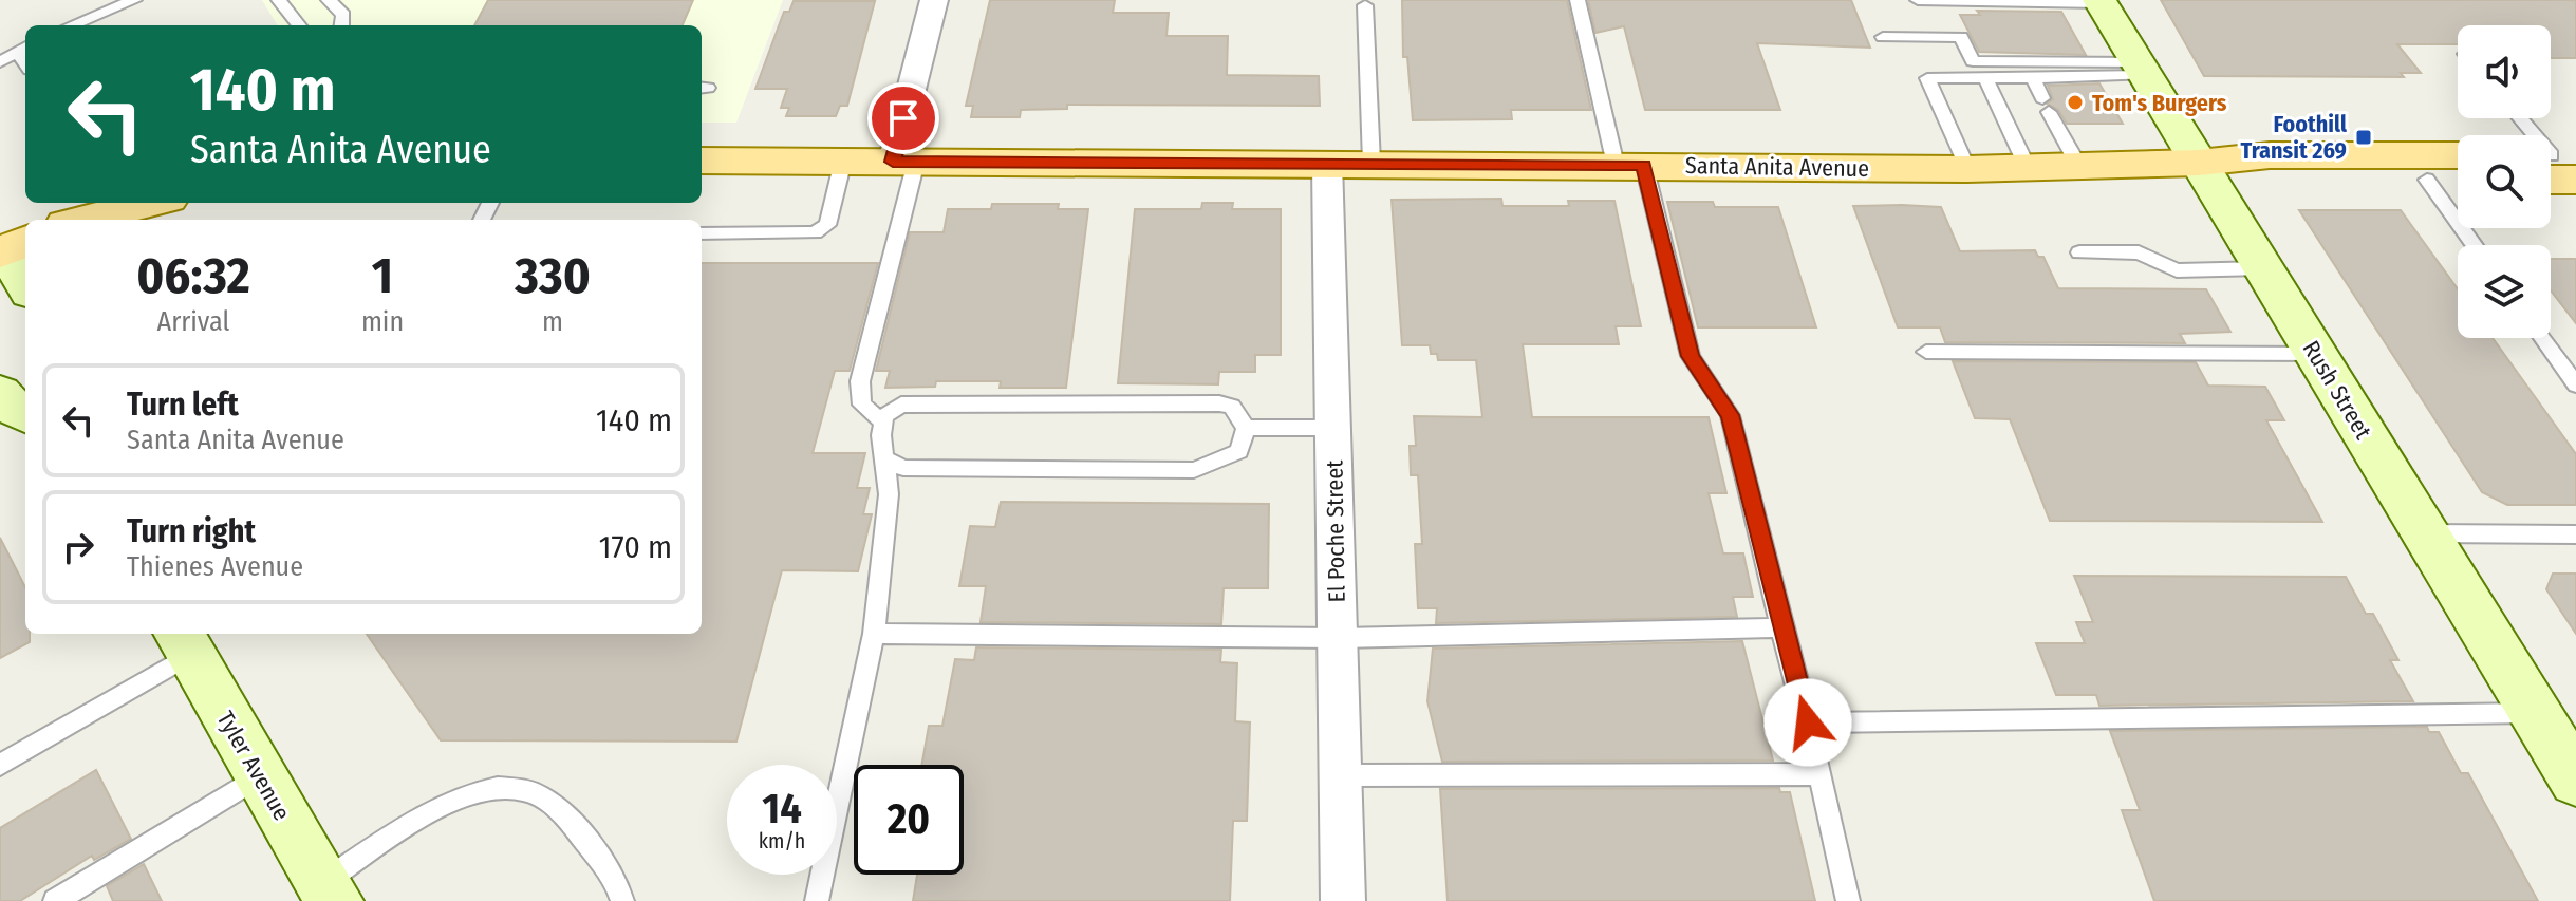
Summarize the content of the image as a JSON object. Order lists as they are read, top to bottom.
{
  "streets": {
    "main road": ["Santa Anita Avenue"],
    "street": ["Rush Street", "El Poche Street", "Tyler Avenue"]
  },
  "crossings": [
    ["Santa Anita Avenue", "Rush Street"],
    ["Santa Anita Avenue", "El Poche Street"]
  ],
  "places": {
    "other": ["Tom's Burgers"],
    "transit": ["Foothill Transit 269"]
  },
  "page": {
    "turn": ["140 m", "Santa Anita Avenue"],
    "eta": [
      "06:32",
      "Arrival",
      "1",
      "min",
      "330",
      "m"
    ],
    "list": [
      {
        "name": "Turn left",
        "note": "Santa Anita Avenue",
        "value": "140 m"
      },
      {
        "name": "Turn right",
        "note": "Thienes Avenue",
        "value": "170 m"
      }
    ],
    "speed": "14 km/h",
    "limit": "20"
  }
}
